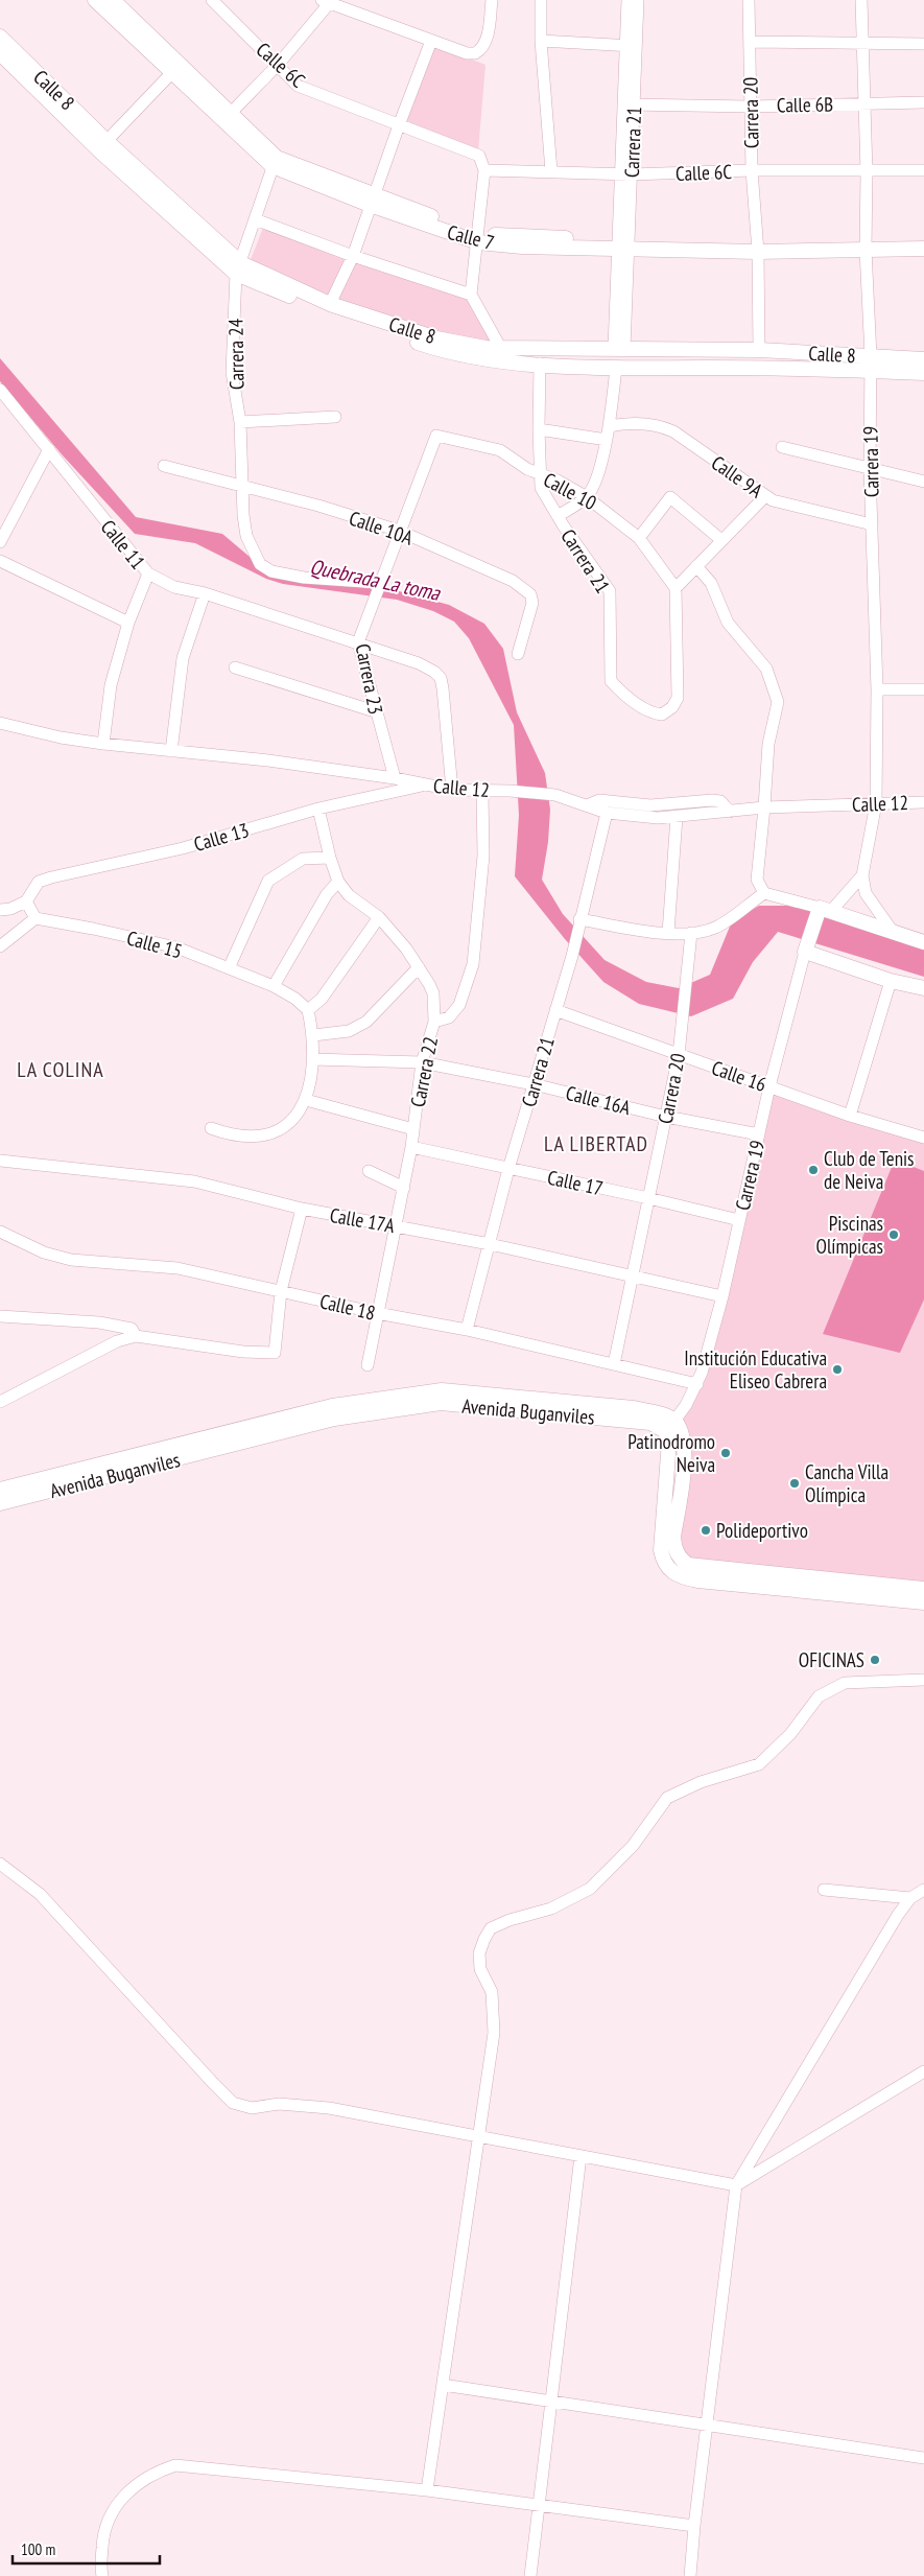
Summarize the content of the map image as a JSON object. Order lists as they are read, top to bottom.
{
  "streets": {
    "main road": [
      "Calle 8",
      "Calle 7",
      "Carrera 19",
      "Avenida Buganviles"
    ],
    "street": [
      "Calle 6C",
      "Calle 6B",
      "Carrera 20",
      "Carrera 21",
      "Carrera 24",
      "Calle 9A",
      "Calle 10",
      "Calle 10A",
      "Calle 11",
      "Carrera 23",
      "Calle 12",
      "Calle 13",
      "Calle 15",
      "Carrera 22",
      "Calle 16",
      "Calle 16A",
      "Calle 17",
      "Calle 17A",
      "Calle 18"
    ]
  },
  "crossings": [
    ["Calle 6C", "Carrera 20"],
    ["Calle 6C", "Carrera 21"],
    ["Calle 6C", "Carrera 19"],
    ["Calle 8", "Carrera 20"],
    ["Calle 8", "Carrera 21"],
    ["Calle 8", "Carrera 24"],
    ["Calle 8", "Carrera 19"],
    ["Calle 6B", "Carrera 20"],
    ["Calle 6B", "Carrera 21"],
    ["Calle 6B", "Carrera 19"],
    ["Carrera 20", "Calle 7"],
    ["Carrera 20", "Calle 16"],
    ["Carrera 20", "Calle 16A"],
    ["Carrera 20", "Calle 17"],
    ["Carrera 20", "Calle 17A"],
    ["Carrera 20", "Calle 18"],
    ["Carrera 21", "Calle 7"],
    ["Carrera 21", "Calle 10"],
    ["Carrera 21", "Calle 12"],
    ["Carrera 21", "Calle 16"],
    ["Carrera 21", "Calle 16A"],
    ["Carrera 21", "Calle 17"],
    ["Carrera 21", "Calle 17A"],
    ["Carrera 21", "Calle 18"],
    ["Calle 7", "Carrera 24"],
    ["Calle 7", "Carrera 19"],
    ["Carrera 24", "Calle 10A"],
    ["Carrera 24", "Carrera 23"],
    ["Carrera 19", "Calle 9A"],
    ["Carrera 19", "Calle 12"],
    ["Carrera 19", "Calle 16"],
    ["Carrera 19", "Calle 16A"],
    ["Carrera 19", "Calle 17"],
    ["Carrera 19", "Calle 17A"],
    ["Carrera 19", "Calle 18"],
    ["Carrera 19", "Avenida Buganviles"],
    ["Calle 10", "Carrera 23"],
    ["Calle 10A", "Carrera 23"],
    ["Calle 11", "Carrera 23"],
    ["Carrera 23", "Calle 12"],
    ["Calle 12", "Calle 13"],
    ["Calle 12", "Carrera 22"],
    ["Carrera 22", "Calle 16A"],
    ["Carrera 22", "Calle 17"],
    ["Carrera 22", "Calle 17A"],
    ["Carrera 22", "Calle 18"]
  ],
  "districts": ["LA COLINA", "LA LIBERTAD"],
  "water": ["Quebrada La toma"],
  "places": [
    "Club de Tenis de Neiva",
    "Piscinas Olímpicas",
    "Institución Educativa Eliseo Cabrera",
    "Patinodromo Neiva",
    "Cancha Villa Olímpica",
    "Polideportivo",
    "OFICINAS"
  ],
  "scale_bar": "100 m"
}
